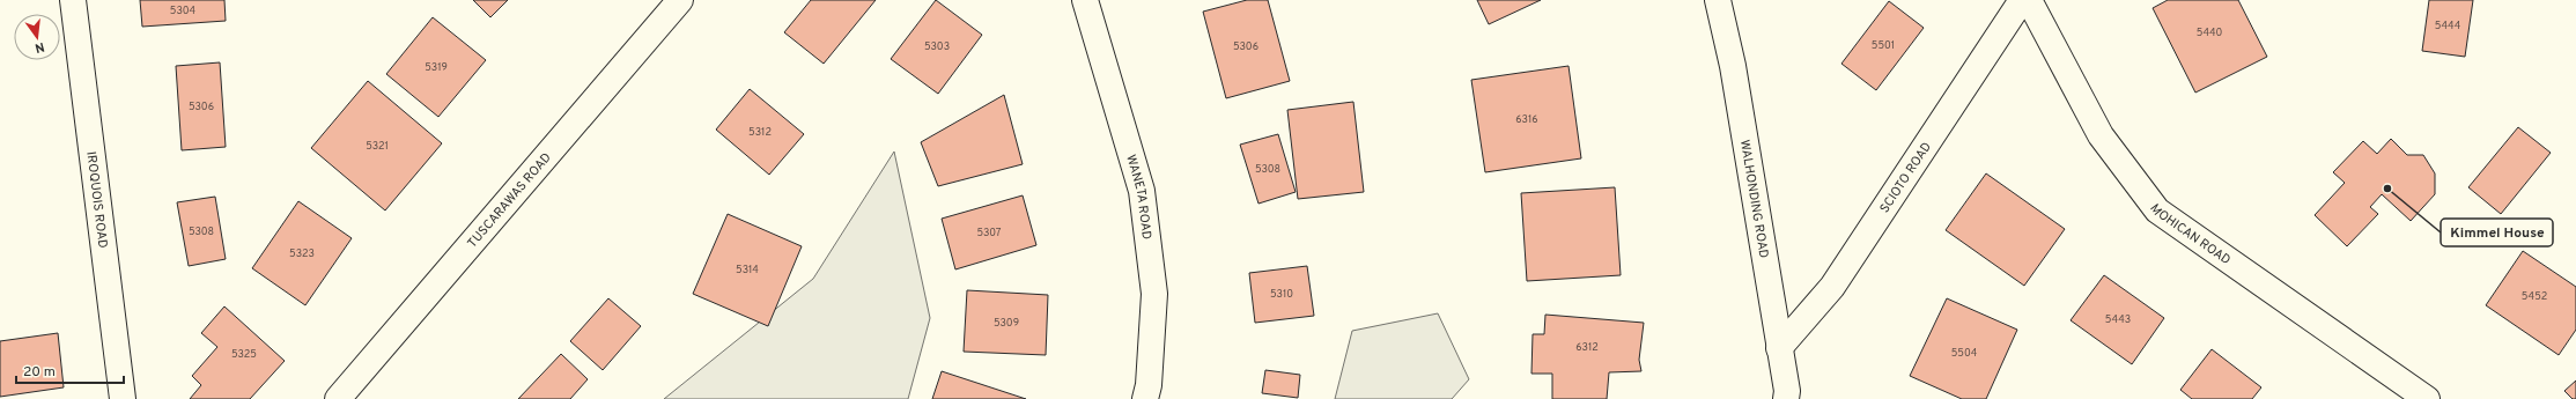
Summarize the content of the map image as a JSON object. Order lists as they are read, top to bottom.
{
  "streets": {
    "street": [
      "SCIOTO ROAD",
      "WANETA ROAD",
      "IROQUOIS ROAD",
      "TUSCARAWAS ROAD",
      "WALHONDING ROAD",
      "MOHICAN ROAD"
    ]
  },
  "crossings": [
    ["SCIOTO ROAD", "WALHONDING ROAD"]
  ],
  "places": ["Kimmel House"],
  "house_numbers": [
    "5304",
    "5444",
    "5440",
    "5501",
    "5303",
    "5306",
    "5319",
    "5306",
    "6316",
    "5312",
    "5321",
    "5308",
    "5308",
    "5307",
    "5323",
    "5314",
    "5310",
    "5452",
    "5443",
    "5309",
    "6312",
    "5504",
    "5325"
  ],
  "scale_bar": "20 m",
  "north": "bottom"
}
